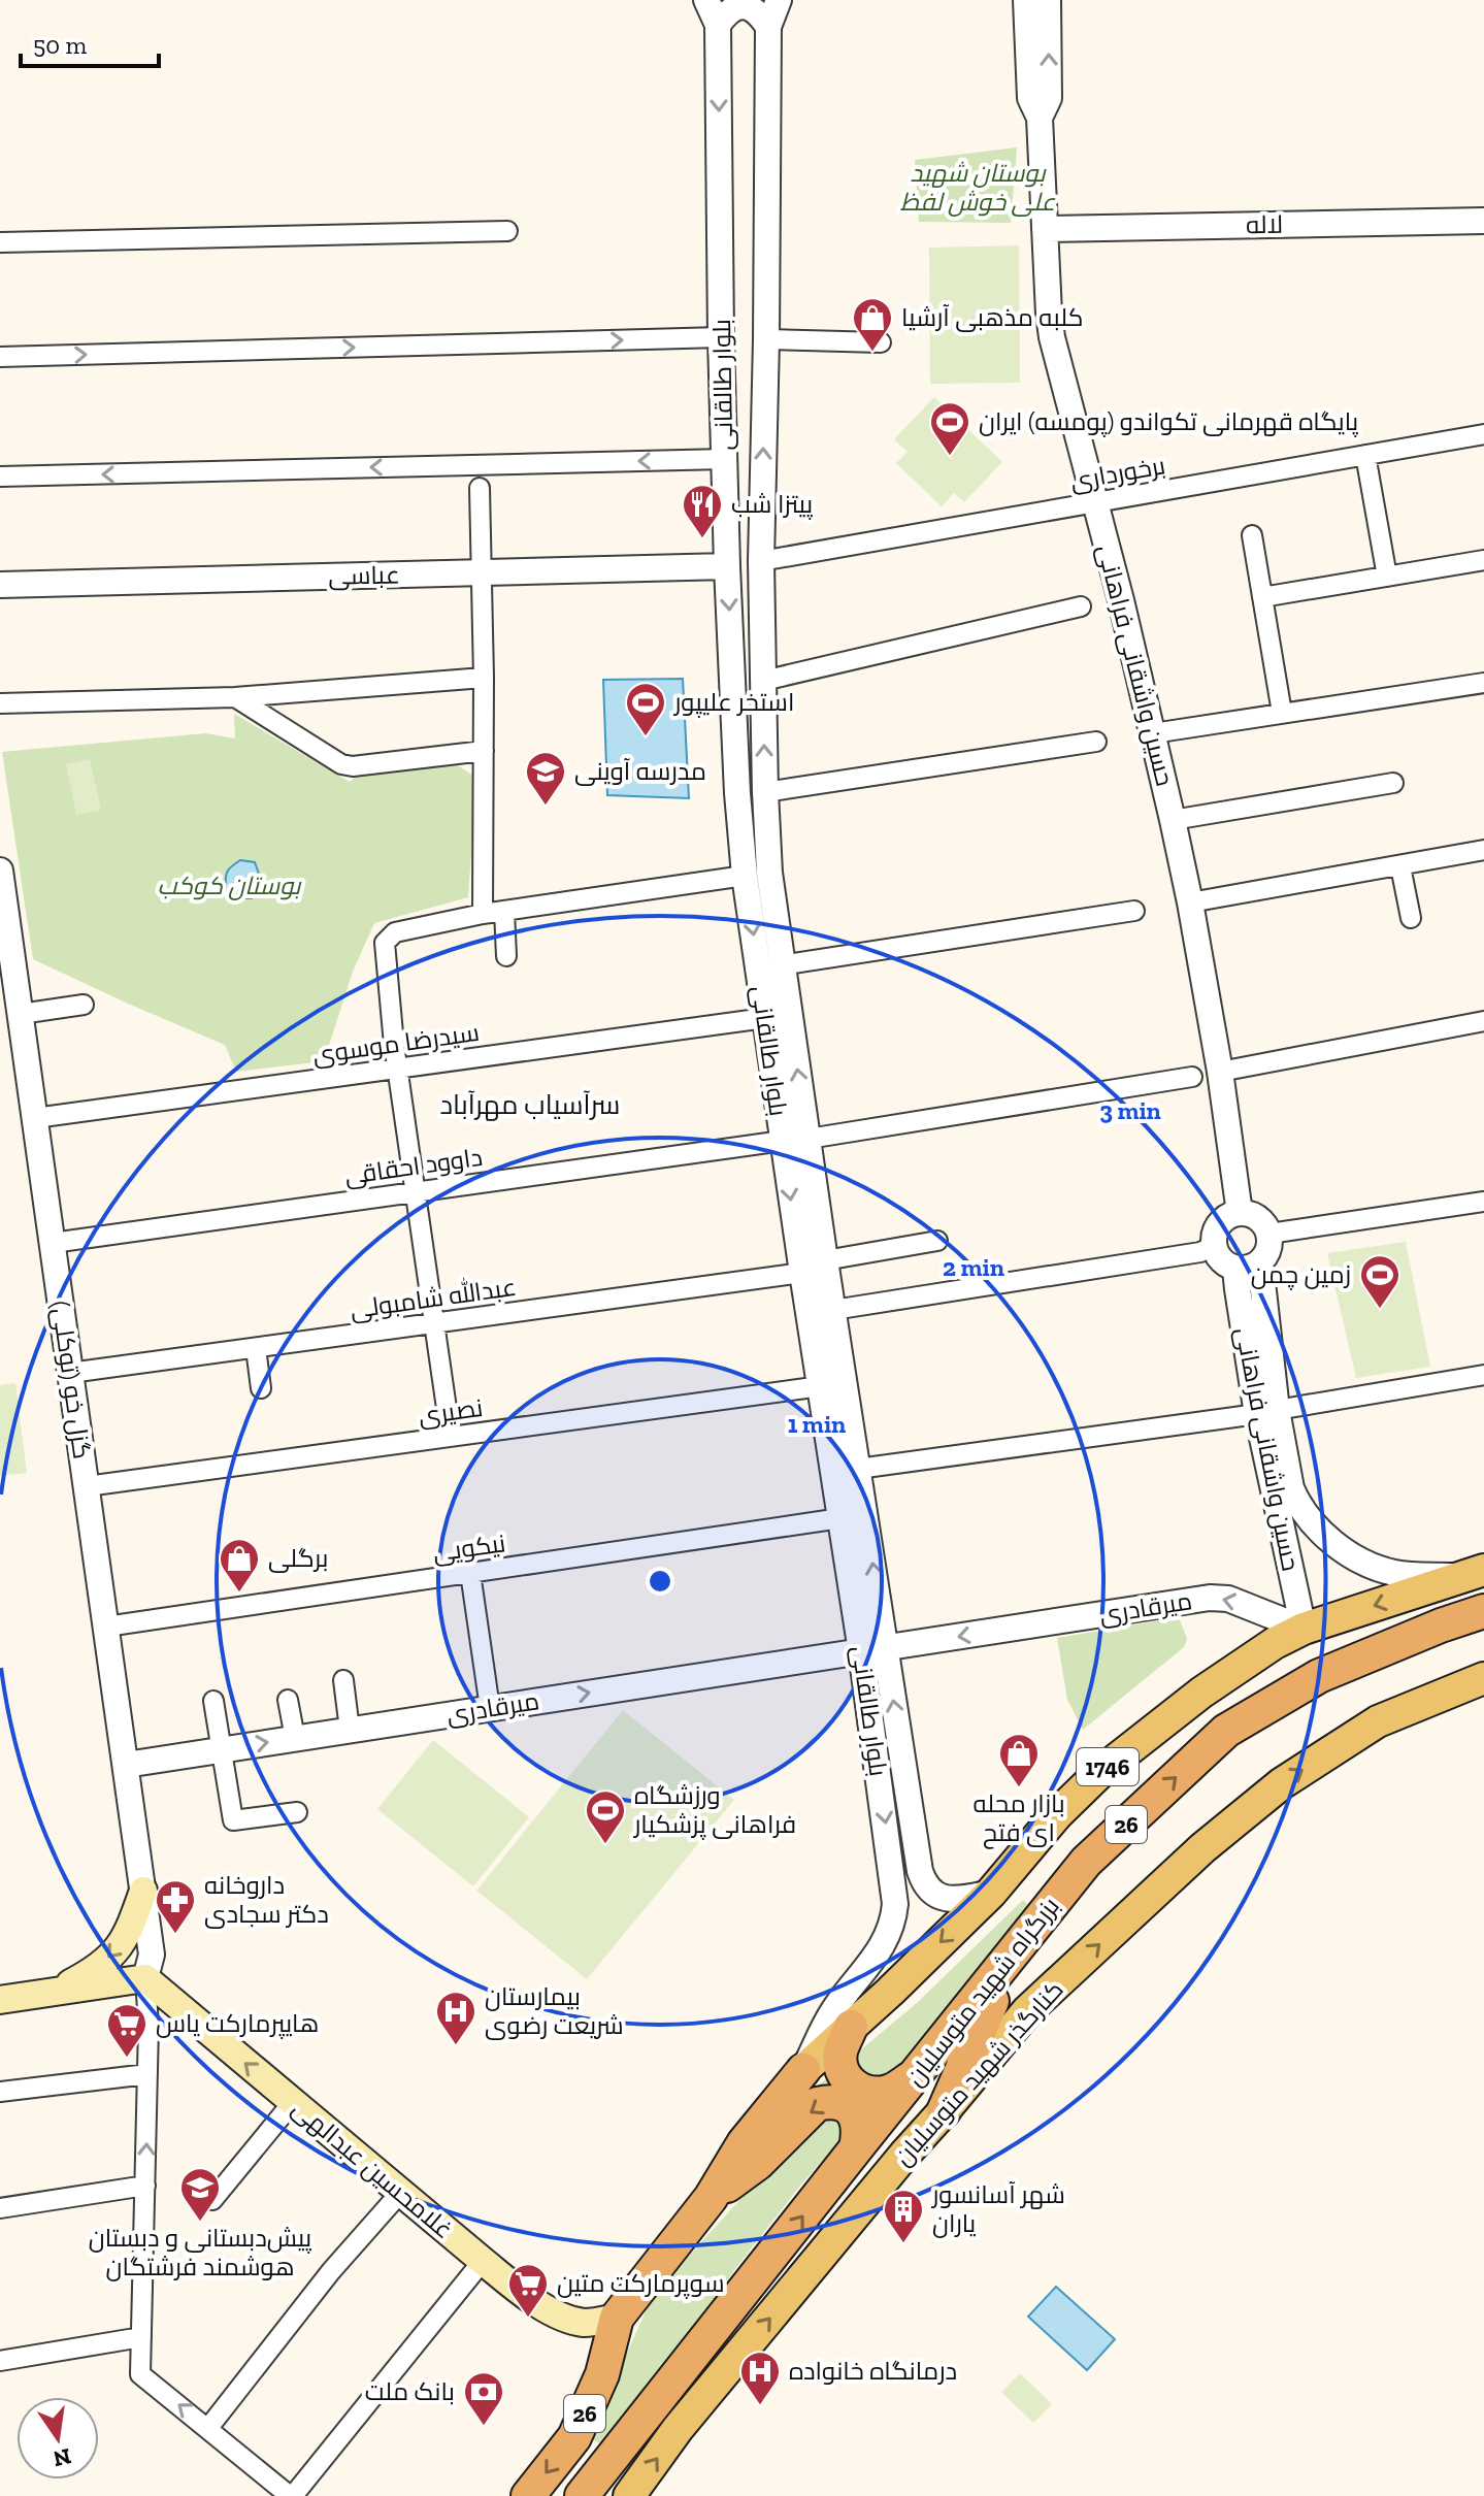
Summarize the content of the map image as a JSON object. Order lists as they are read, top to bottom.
{
  "streets": {
    "highway": ["26", "بزرگراه شهید متوسلیان"],
    "main road": ["1746", "کنارگذر شهید متوسلیان", "غلامحسین عبدالهی"],
    "street": [
      "لاله",
      "بلوار طالقانی",
      "برخورداری",
      "عباسی",
      "حسین واشقانی فراهانی",
      "سیدرضا موسوی",
      "داوود احقاقی",
      "عبدالله شامبولی",
      "گزل خو (توکلی)",
      "نصیری",
      "نیکویی",
      "میرقادری"
    ]
  },
  "crossings": [
    ["لاله", "حسین واشقانی فراهانی"],
    ["بلوار طالقانی", "برخورداری"],
    ["بلوار طالقانی", "عباسی"],
    ["بلوار طالقانی", "سیدرضا موسوی"],
    ["بلوار طالقانی", "داوود احقاقی"],
    ["بلوار طالقانی", "عبدالله شامبولی"],
    ["بلوار طالقانی", "نصیری"],
    ["بلوار طالقانی", "نیکویی"],
    ["بلوار طالقانی", "میرقادری"],
    ["بلوار طالقانی", "1746"],
    ["بلوار طالقانی", "26"],
    ["برخورداری", "حسین واشقانی فراهانی"],
    ["حسین واشقانی فراهانی", "میرقادری"],
    ["حسین واشقانی فراهانی", "1746"],
    ["سیدرضا موسوی", "گزل خو (توکلی)"],
    ["داوود احقاقی", "گزل خو (توکلی)"],
    ["عبدالله شامبولی", "گزل خو (توکلی)"],
    ["گزل خو (توکلی)", "نصیری"],
    ["گزل خو (توکلی)", "نیکویی"],
    ["گزل خو (توکلی)", "میرقادری"],
    ["گزل خو (توکلی)", "غلامحسین عبدالهی"],
    ["میرقادری", "1746"],
    ["1746", "26"],
    ["26", "غلامحسین عبدالهی"]
  ],
  "districts": ["سرآسیاب مهرآباد"],
  "parks": ["بوستان شهید علی خوش لفظ", "بوستان کوکب"],
  "places": {
    "shop": ["کلبه مذهبی آرشیا", "برگلی", "بازار محله ای فتح"],
    "sports": [
      "پایگاه قهرمانی تکواندو (پومسه) ایران",
      "استخر علیپور",
      "زمین چمن",
      "ورزشگاه فراهانی پزشکیار"
    ],
    "restaurant": ["پیتزا شب"],
    "school or university": ["مدرسه آوینی", "پیش‌دبستانی و دبستان هوشمند فرشتگان"],
    "pharmacy": ["داروخانه دکتر سجادی"],
    "hospital": ["بیمارستان شریعت رضوی", "درمانگاه خانواده"],
    "supermarket": ["هایپرمارکت یاس", "سوپرمارکت متین"],
    "building": ["شهر آسانسور یاران"],
    "bank": ["بانک ملت"]
  },
  "scale_bar": "50 m",
  "north": "bottom",
  "rings": ["3 min", "2 min", "1 min"]
}
